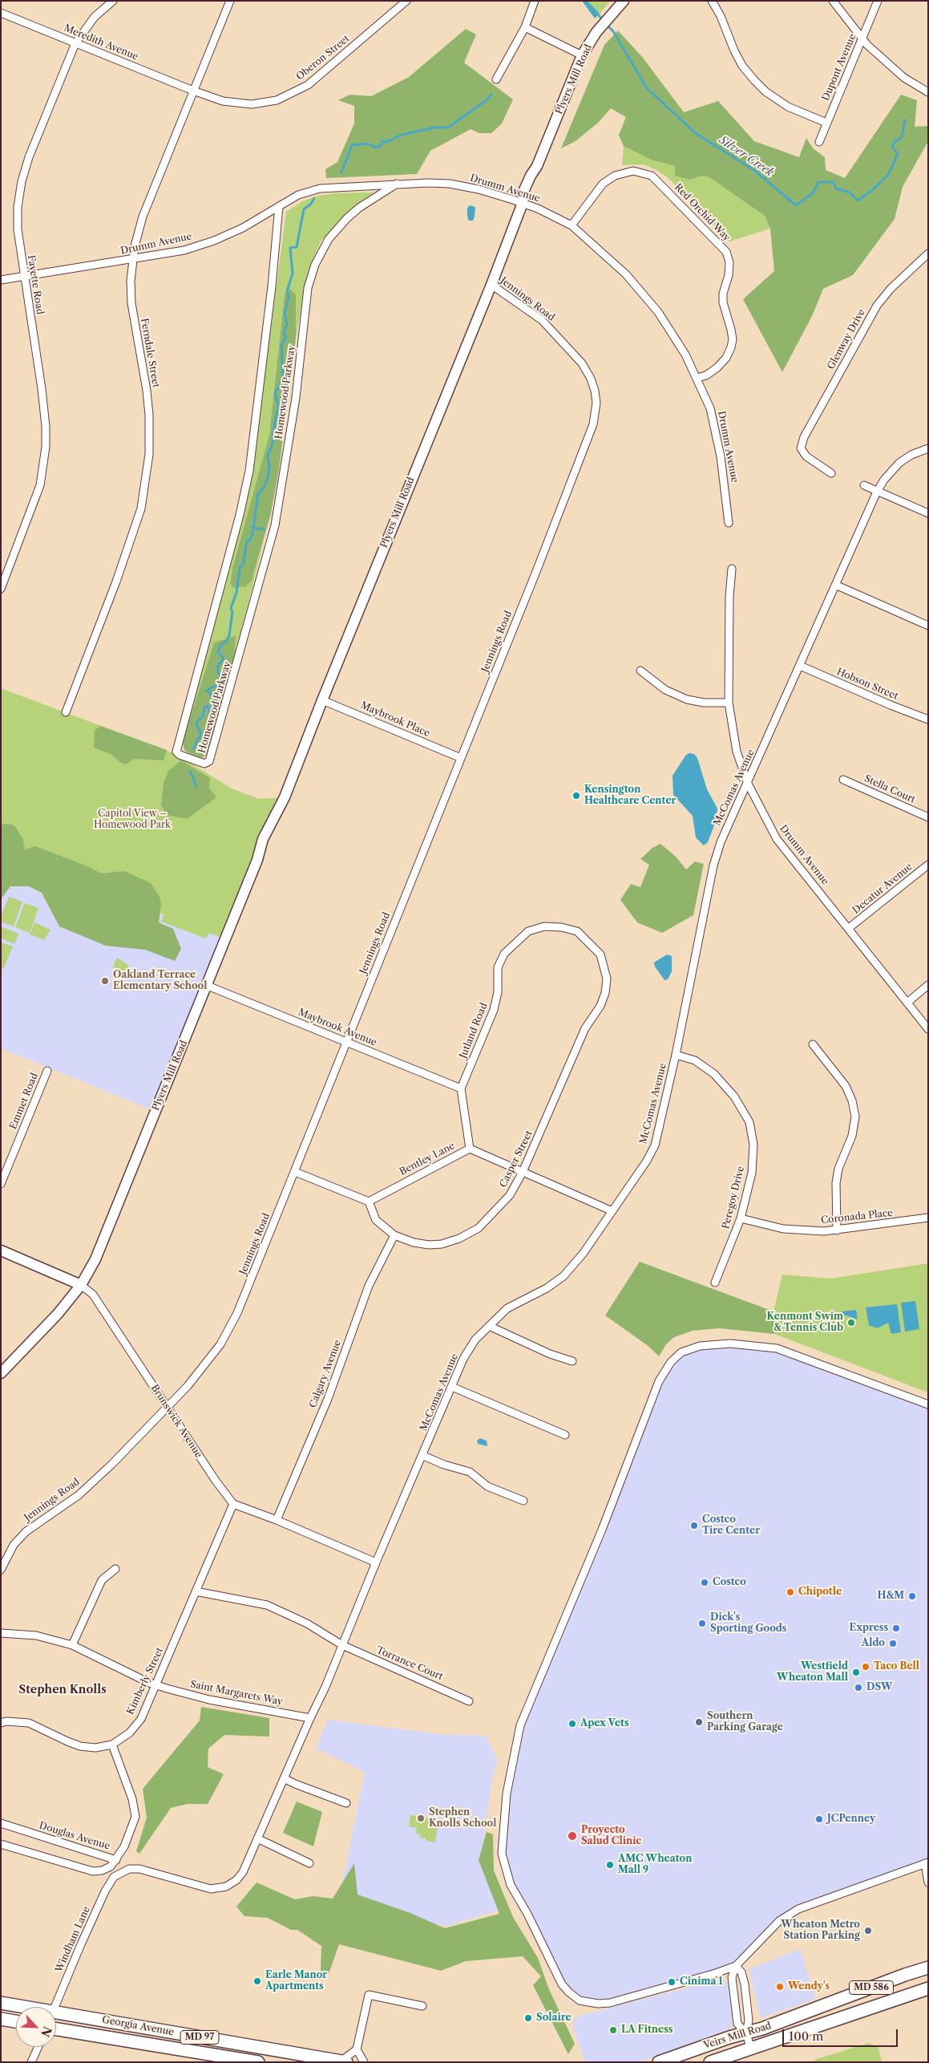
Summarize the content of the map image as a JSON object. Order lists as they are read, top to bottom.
{
  "streets": {
    "main road": [
      "MD 586",
      "Georgia Avenue",
      "Veirs Mill Road",
      "MD 97"
    ],
    "street": [
      "Meredith Avenue",
      "Oberon Street",
      "Dupont Avenue",
      "Plyers Mill Road",
      "Drumm Avenue",
      "Red Orchid Way",
      "Fayette Road",
      "Jennings Road",
      "Glenway Drive",
      "Ferndale Street",
      "Homewood Parkway",
      "Hobson Street",
      "Maybrook Place",
      "McComas Avenue",
      "Stella Court",
      "Decatur Avenue",
      "Maybrook Avenue",
      "Jutland Road",
      "Emmet Road",
      "Bentley Lane",
      "Casper Street",
      "Peregoy Drive",
      "Coronada Place",
      "Calgary Avenue",
      "Brunswick Avenue",
      "Torrance Court",
      "Kimberly Street",
      "Saint Margarets Way",
      "Douglas Avenue",
      "Windham Lane"
    ]
  },
  "crossings": [
    ["Meredith Avenue", "Oberon Street"],
    ["Meredith Avenue", "Fayette Road"],
    ["Meredith Avenue", "Ferndale Street"],
    ["Oberon Street", "Ferndale Street"],
    ["Plyers Mill Road", "Drumm Avenue"],
    ["Plyers Mill Road", "Jennings Road"],
    ["Plyers Mill Road", "Maybrook Place"],
    ["Plyers Mill Road", "Maybrook Avenue"],
    ["Plyers Mill Road", "Brunswick Avenue"],
    ["Drumm Avenue", "Red Orchid Way"],
    ["Drumm Avenue", "Fayette Road"],
    ["Drumm Avenue", "Ferndale Street"],
    ["Drumm Avenue", "Homewood Parkway"],
    ["Drumm Avenue", "McComas Avenue"],
    ["Drumm Avenue", "Decatur Avenue"],
    ["Jennings Road", "Maybrook Place"],
    ["Jennings Road", "Maybrook Avenue"],
    ["Jennings Road", "Brunswick Avenue"],
    ["Hobson Street", "McComas Avenue"],
    ["McComas Avenue", "Bentley Lane"],
    ["McComas Avenue", "Peregoy Drive"],
    ["McComas Avenue", "Torrance Court"],
    ["McComas Avenue", "Saint Margarets Way"],
    ["Maybrook Avenue", "Jutland Road"],
    ["Jutland Road", "Casper Street"],
    ["Bentley Lane", "Casper Street"],
    ["Casper Street", "Calgary Avenue"],
    ["Peregoy Drive", "Coronada Place"],
    ["Brunswick Avenue", "Kimberly Street"],
    ["Torrance Court", "Kimberly Street"],
    ["Kimberly Street", "Saint Margarets Way"]
  ],
  "districts": ["Stephen Knolls"],
  "water": ["Silver Creek"],
  "parks": ["Capitol View – Homewood Park"],
  "places": [
    "Kensington Healthcare Center",
    "Oakland Terrace Elementary School",
    "Kenmont Swim & Tennis Club",
    "Costco Tire Center",
    "Costco",
    "Chipotle",
    "H&M",
    "Dick's Sporting Goods",
    "Express",
    "Aldo",
    "Taco Bell",
    "Westfield Wheaton Mall",
    "DSW",
    "Southern Parking Garage",
    "Apex Vets",
    "Stephen Knolls School",
    "JCPenney",
    "Proyecto Salud Clinic",
    "AMC Wheaton Mall 9",
    "Wheaton Metro Station Parking",
    "Earle Manor Apartments",
    "Cinima 1",
    "Wendy's",
    "Solaire",
    "LA Fitness"
  ],
  "scale_bar": "100 m",
  "north": "bottom right"
}
